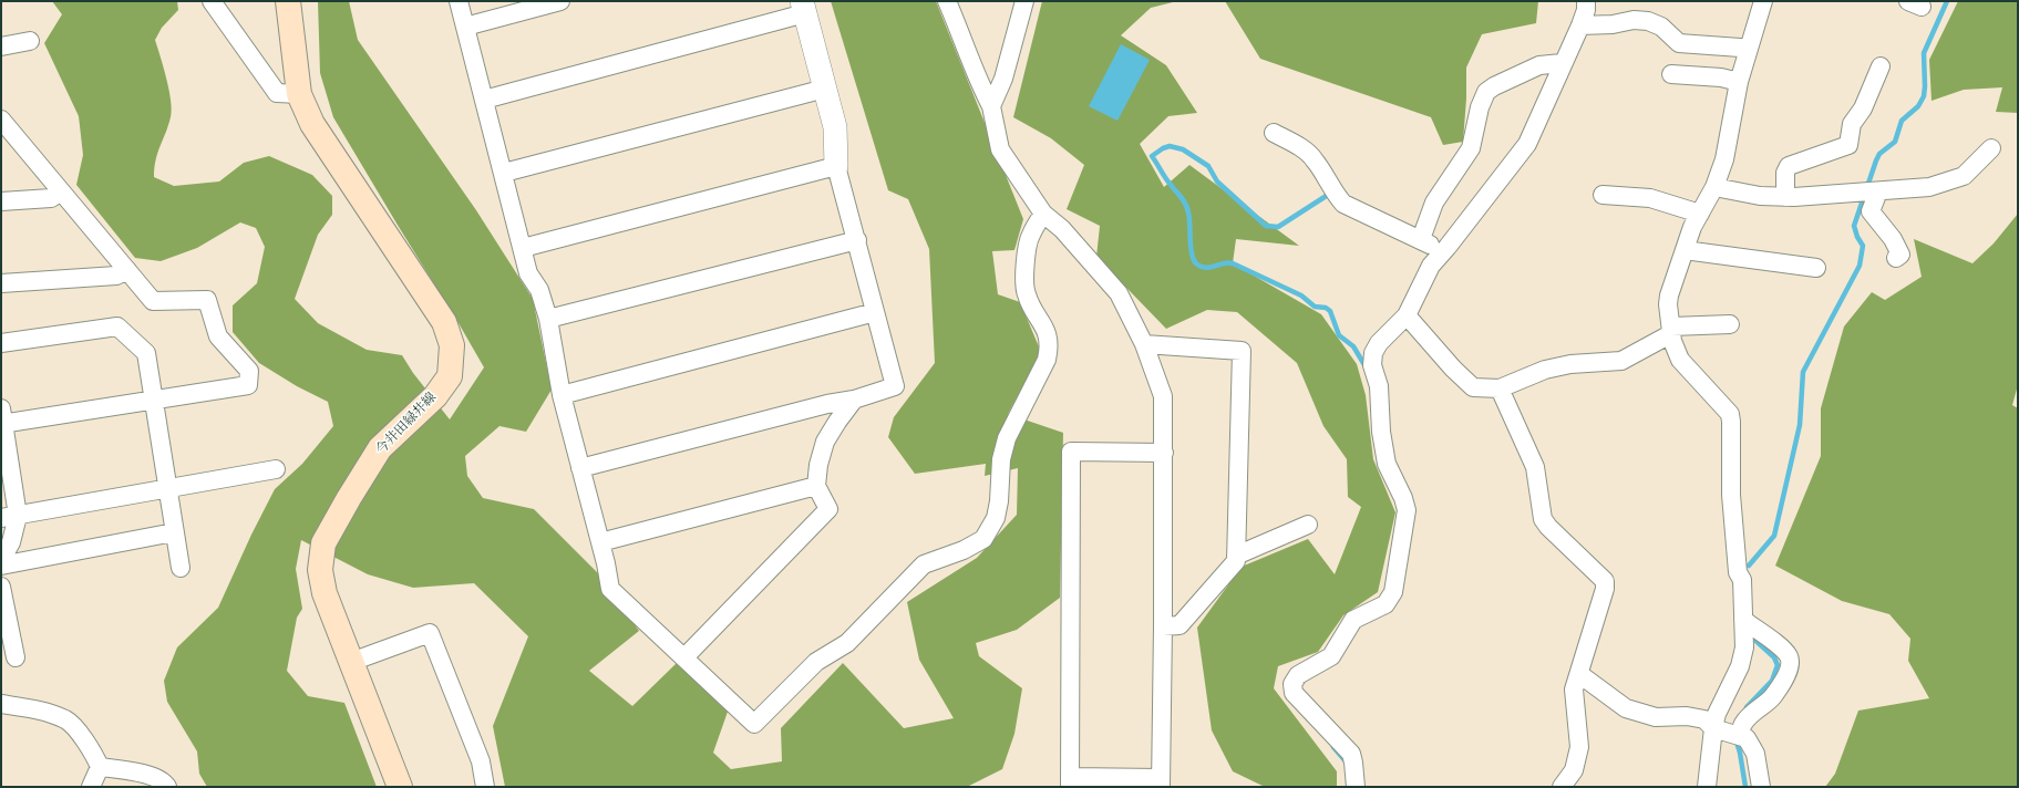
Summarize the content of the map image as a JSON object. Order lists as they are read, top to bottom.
{
  "streets": {
    "main road": ["今井田緑井線"]
  }
}
